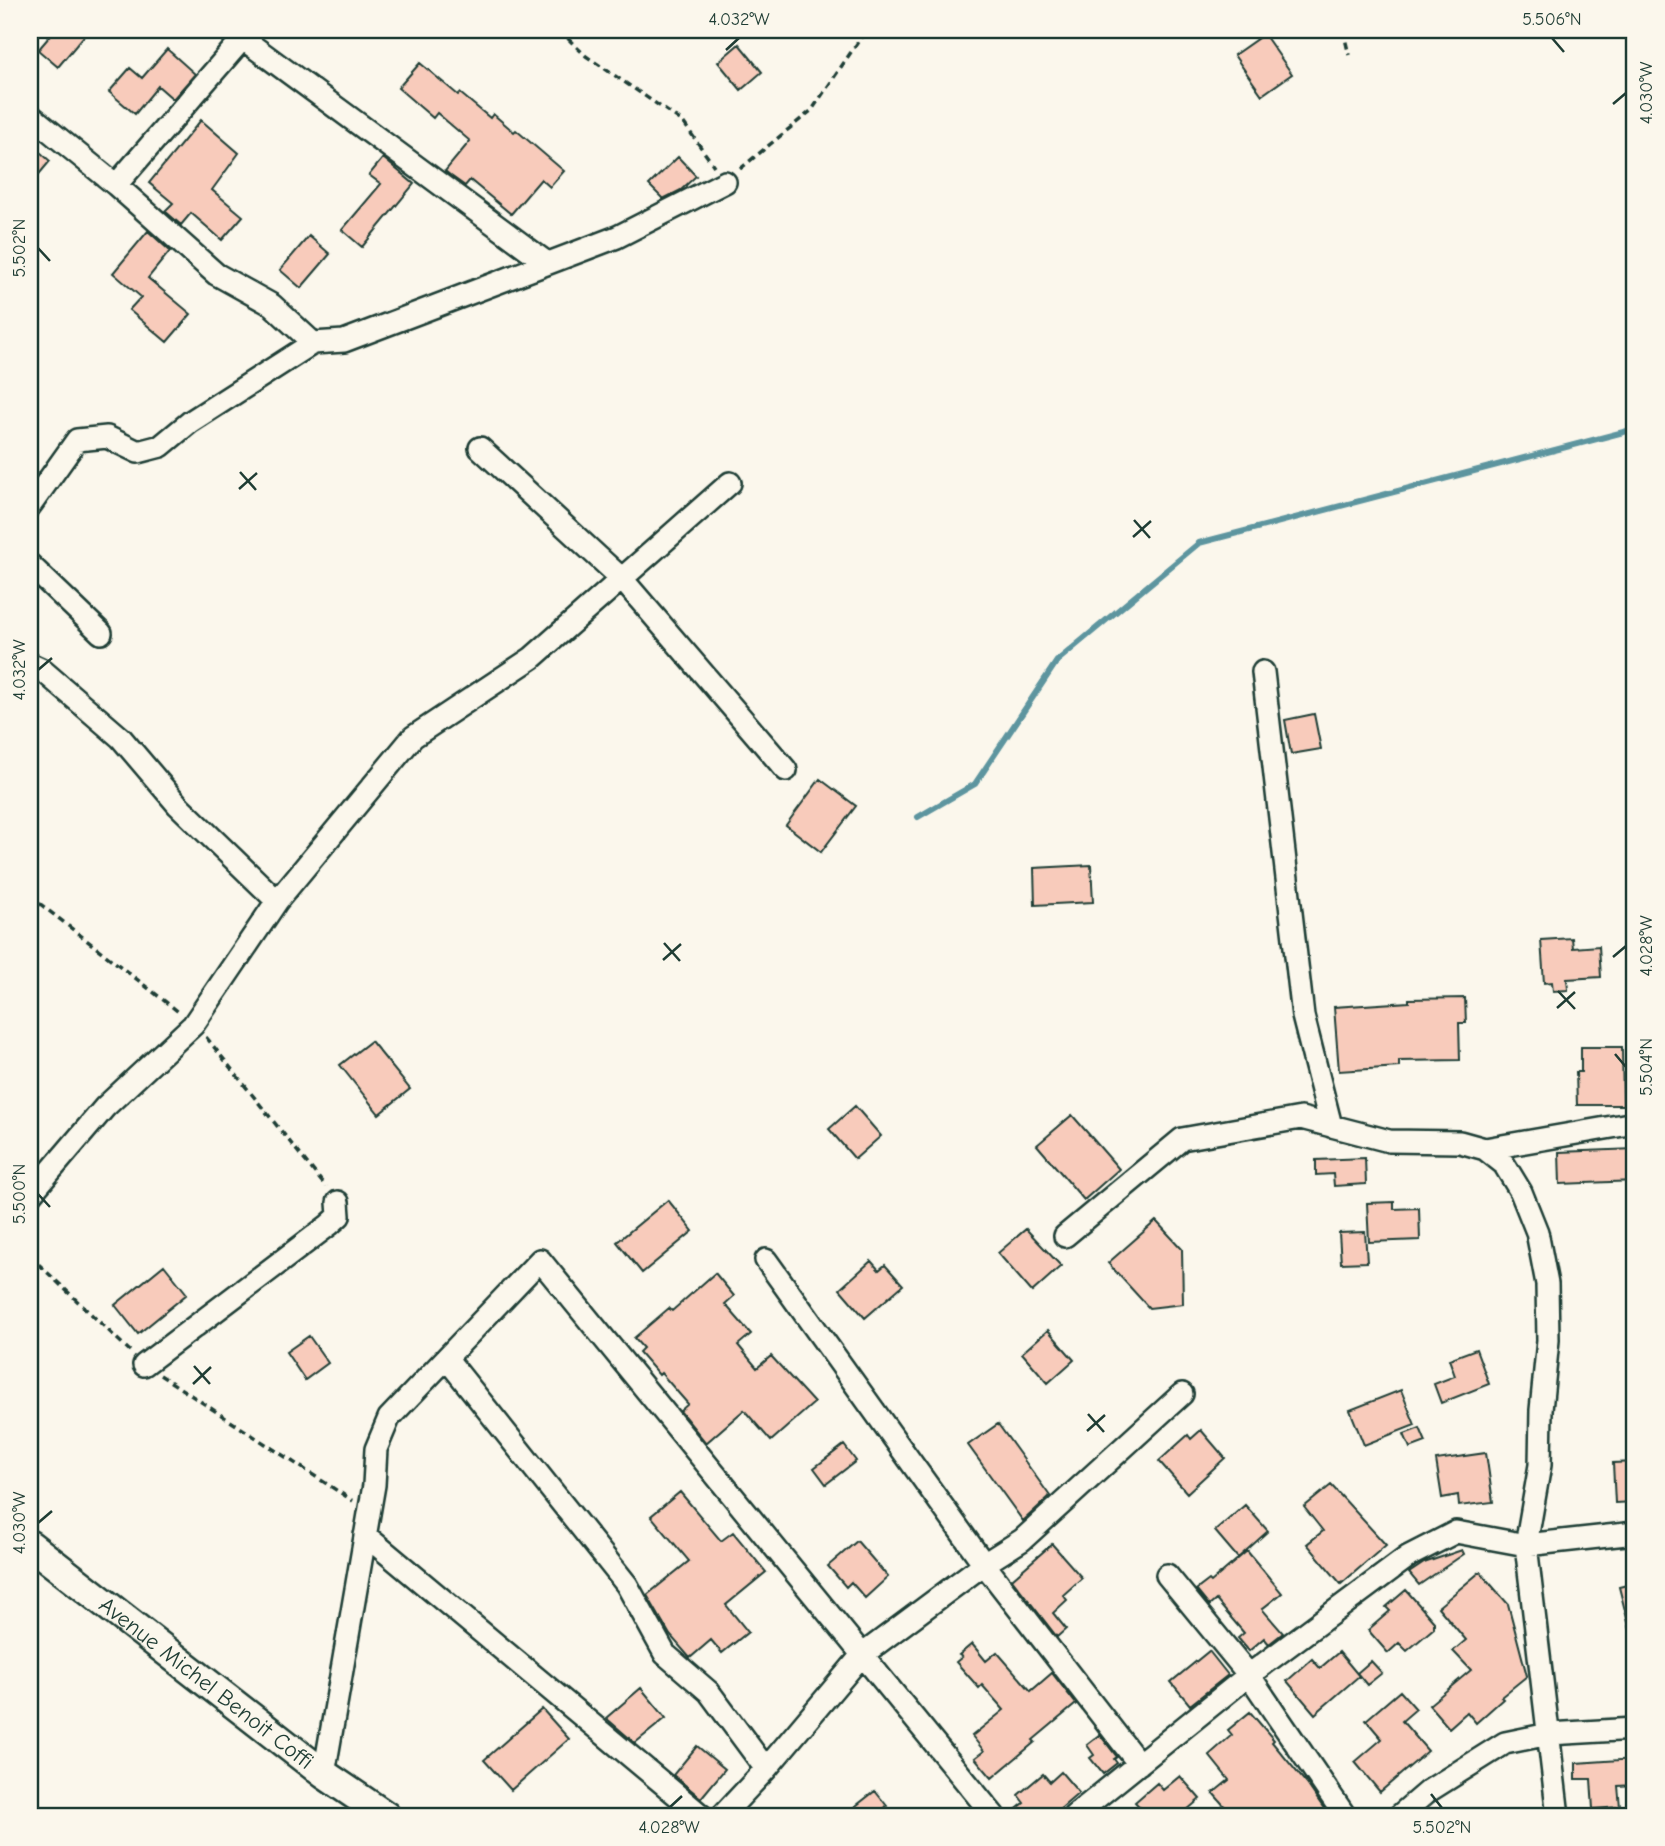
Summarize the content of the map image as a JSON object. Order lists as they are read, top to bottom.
{
  "streets": {
    "street": ["Avenue Michel Benoit Coffi"]
  },
  "coordinates": [
    "4.032°W",
    "5.506°N",
    "4.030°W",
    "5.502°N",
    "4.028°W",
    "5.504°N",
    "5.500°N"
  ]
}
